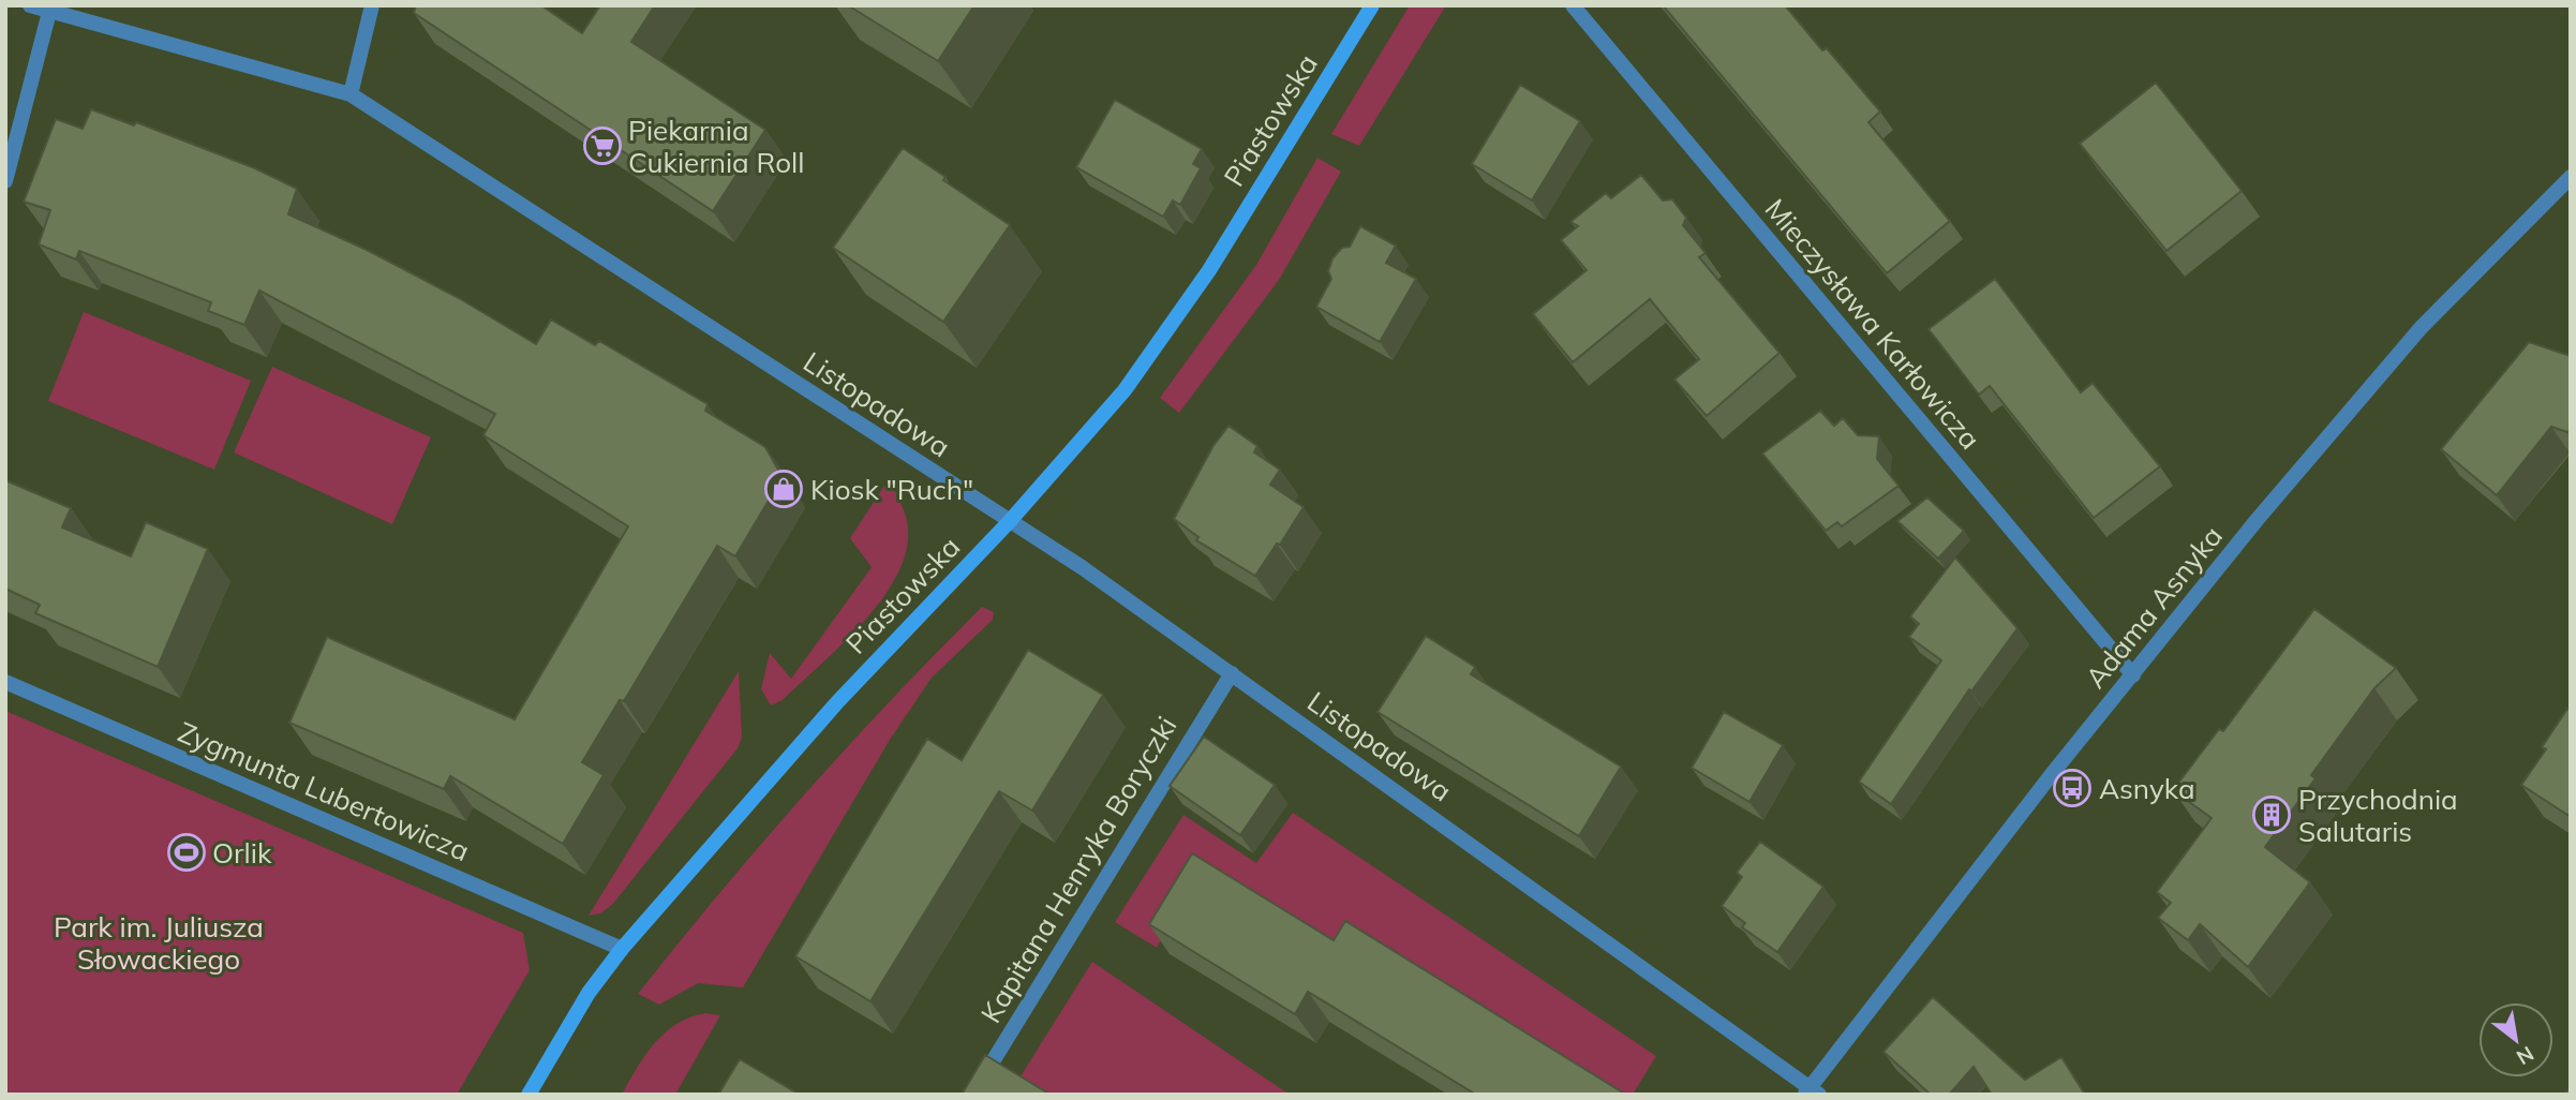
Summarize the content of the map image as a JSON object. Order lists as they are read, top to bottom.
{
  "streets": {
    "street": [
      "Piastowska",
      "Mieczysława Karłowicza",
      "Listopadowa",
      "Adama Asnyka",
      "Zygmunta Lubertowicza",
      "Kapitana Henryka Boryczki"
    ]
  },
  "crossings": [
    ["Piastowska", "Listopadowa"],
    ["Piastowska", "Zygmunta Lubertowicza"],
    ["Mieczysława Karłowicza", "Adama Asnyka"],
    ["Listopadowa", "Adama Asnyka"],
    ["Listopadowa", "Kapitana Henryka Boryczki"]
  ],
  "parks": ["Park im. Juliusza Słowackiego"],
  "places": {
    "supermarket": ["Piekarnia Cukiernia Roll"],
    "shop": ["Kiosk \"Ruch\""],
    "bus stop": ["Asnyka"],
    "building": ["Przychodnia Salutaris"],
    "sports": ["Orlik"]
  },
  "north": "bottom right"
}
